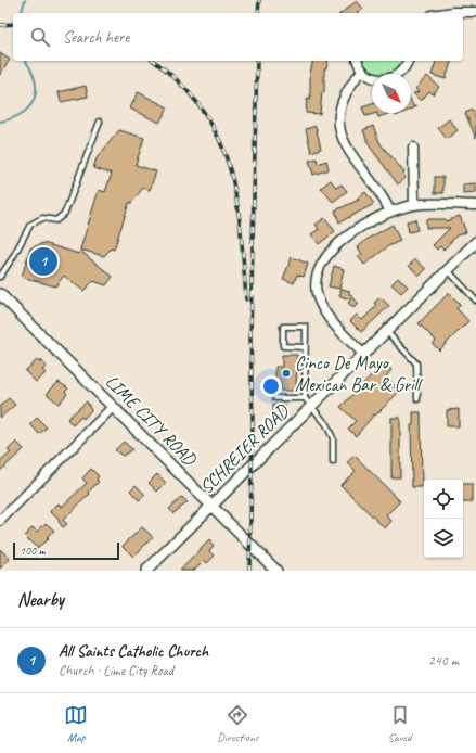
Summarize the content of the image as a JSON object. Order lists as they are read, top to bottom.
{
  "streets": {
    "street": ["LIME CITY ROAD", "SCHREIER ROAD"]
  },
  "crossings": [
    ["LIME CITY ROAD", "SCHREIER ROAD"]
  ],
  "places": ["Cinco De Mayo Mexican Bar & Grill"],
  "scale_bar": "100 m",
  "north": "bottom right",
  "page": {
    "search": "Search here",
    "pins": "1",
    "scale": "100 m",
    "heading": "Nearby",
    "list": [
      {
        "mark": "1",
        "name": "All Saints Catholic Church",
        "note": "Church · Lime City Road",
        "value": "240 m"
      }
    ],
    "nav": ["Map", "Directions", "Saved"]
  }
}
